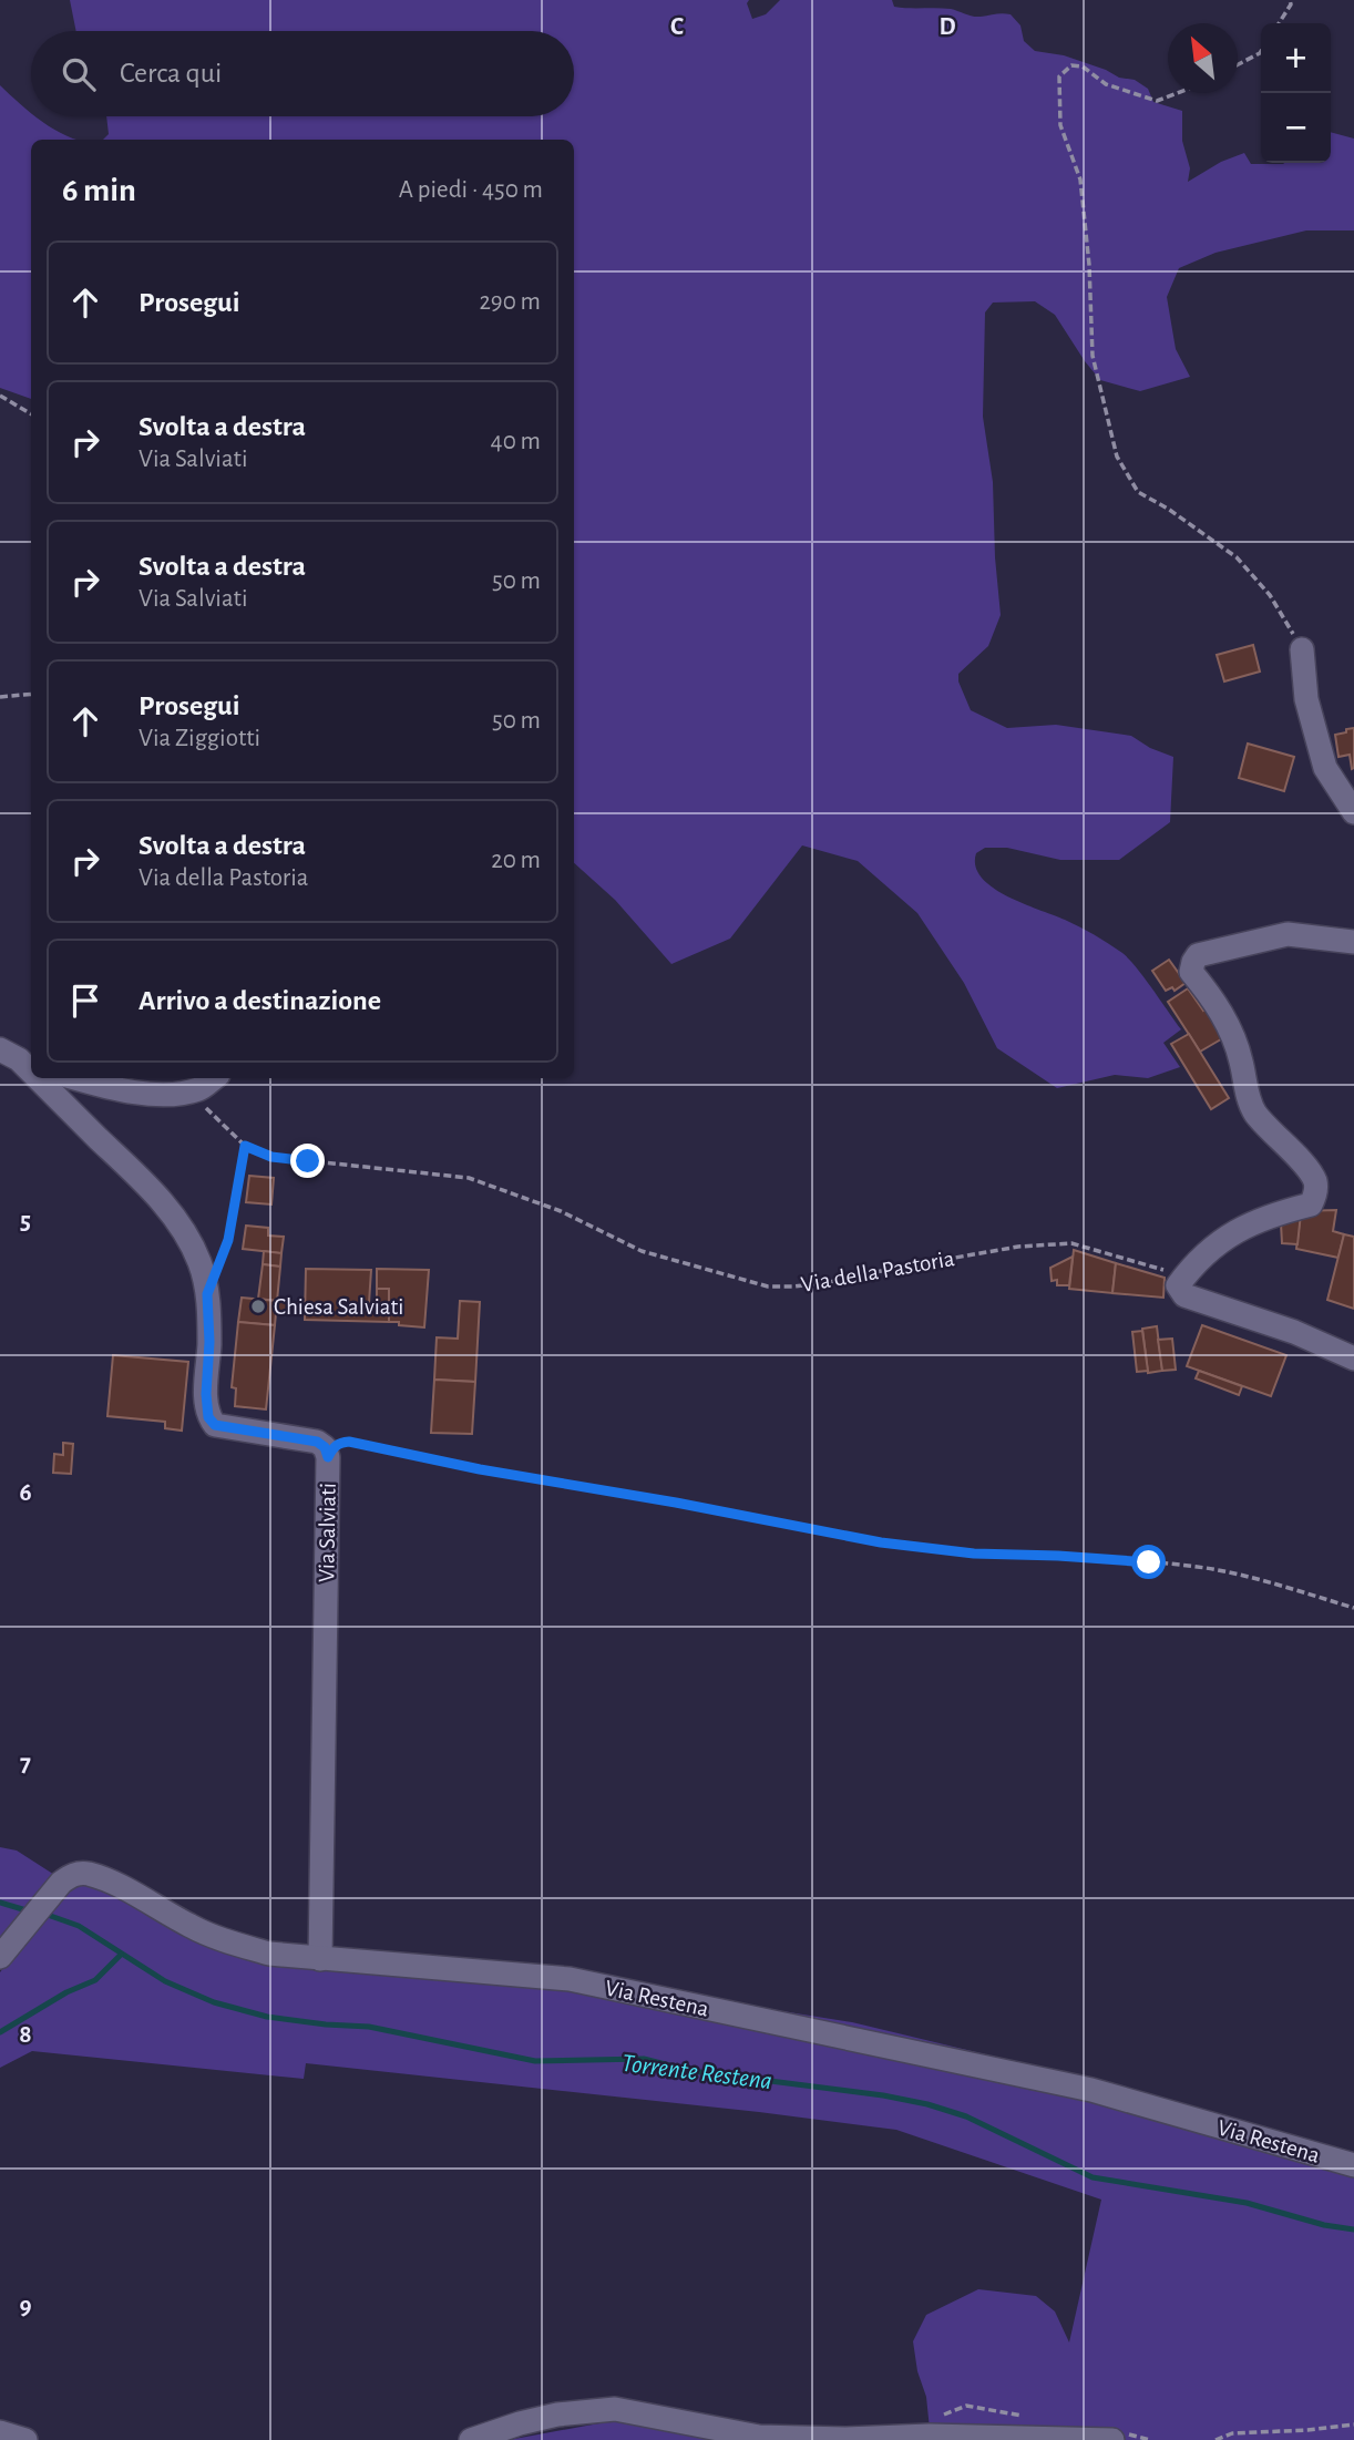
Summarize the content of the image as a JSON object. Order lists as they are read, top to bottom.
{
  "streets": {
    "street": ["Via Salviati", "Via Restena"],
    "path": ["Via della Pastoria"]
  },
  "crossings": [
    ["Via Salviati", "Via Restena"]
  ],
  "water": ["Torrente Restena"],
  "places": ["Chiesa Salviati"],
  "north": "top left",
  "page": {
    "map_buttons": ["+", "−"],
    "search": "Cerca qui",
    "heading": ["6 min", "A piedi · 450 m"],
    "list": [
      ["Prosegui", "290 m"],
      ["Svolta a destra", "Via Salviati", "40 m"],
      ["Svolta a destra", "Via Salviati", "50 m"],
      ["Prosegui", "Via Ziggiotti", "50 m"],
      ["Svolta a destra", "Via della Pastoria", "20 m"],
      "Arrivo a destinazione"
    ]
  },
  "grid": {
    "columns": ["C", "D"],
    "rows": [
      "5",
      "6",
      "7",
      "8",
      "9"
    ]
  }
}
